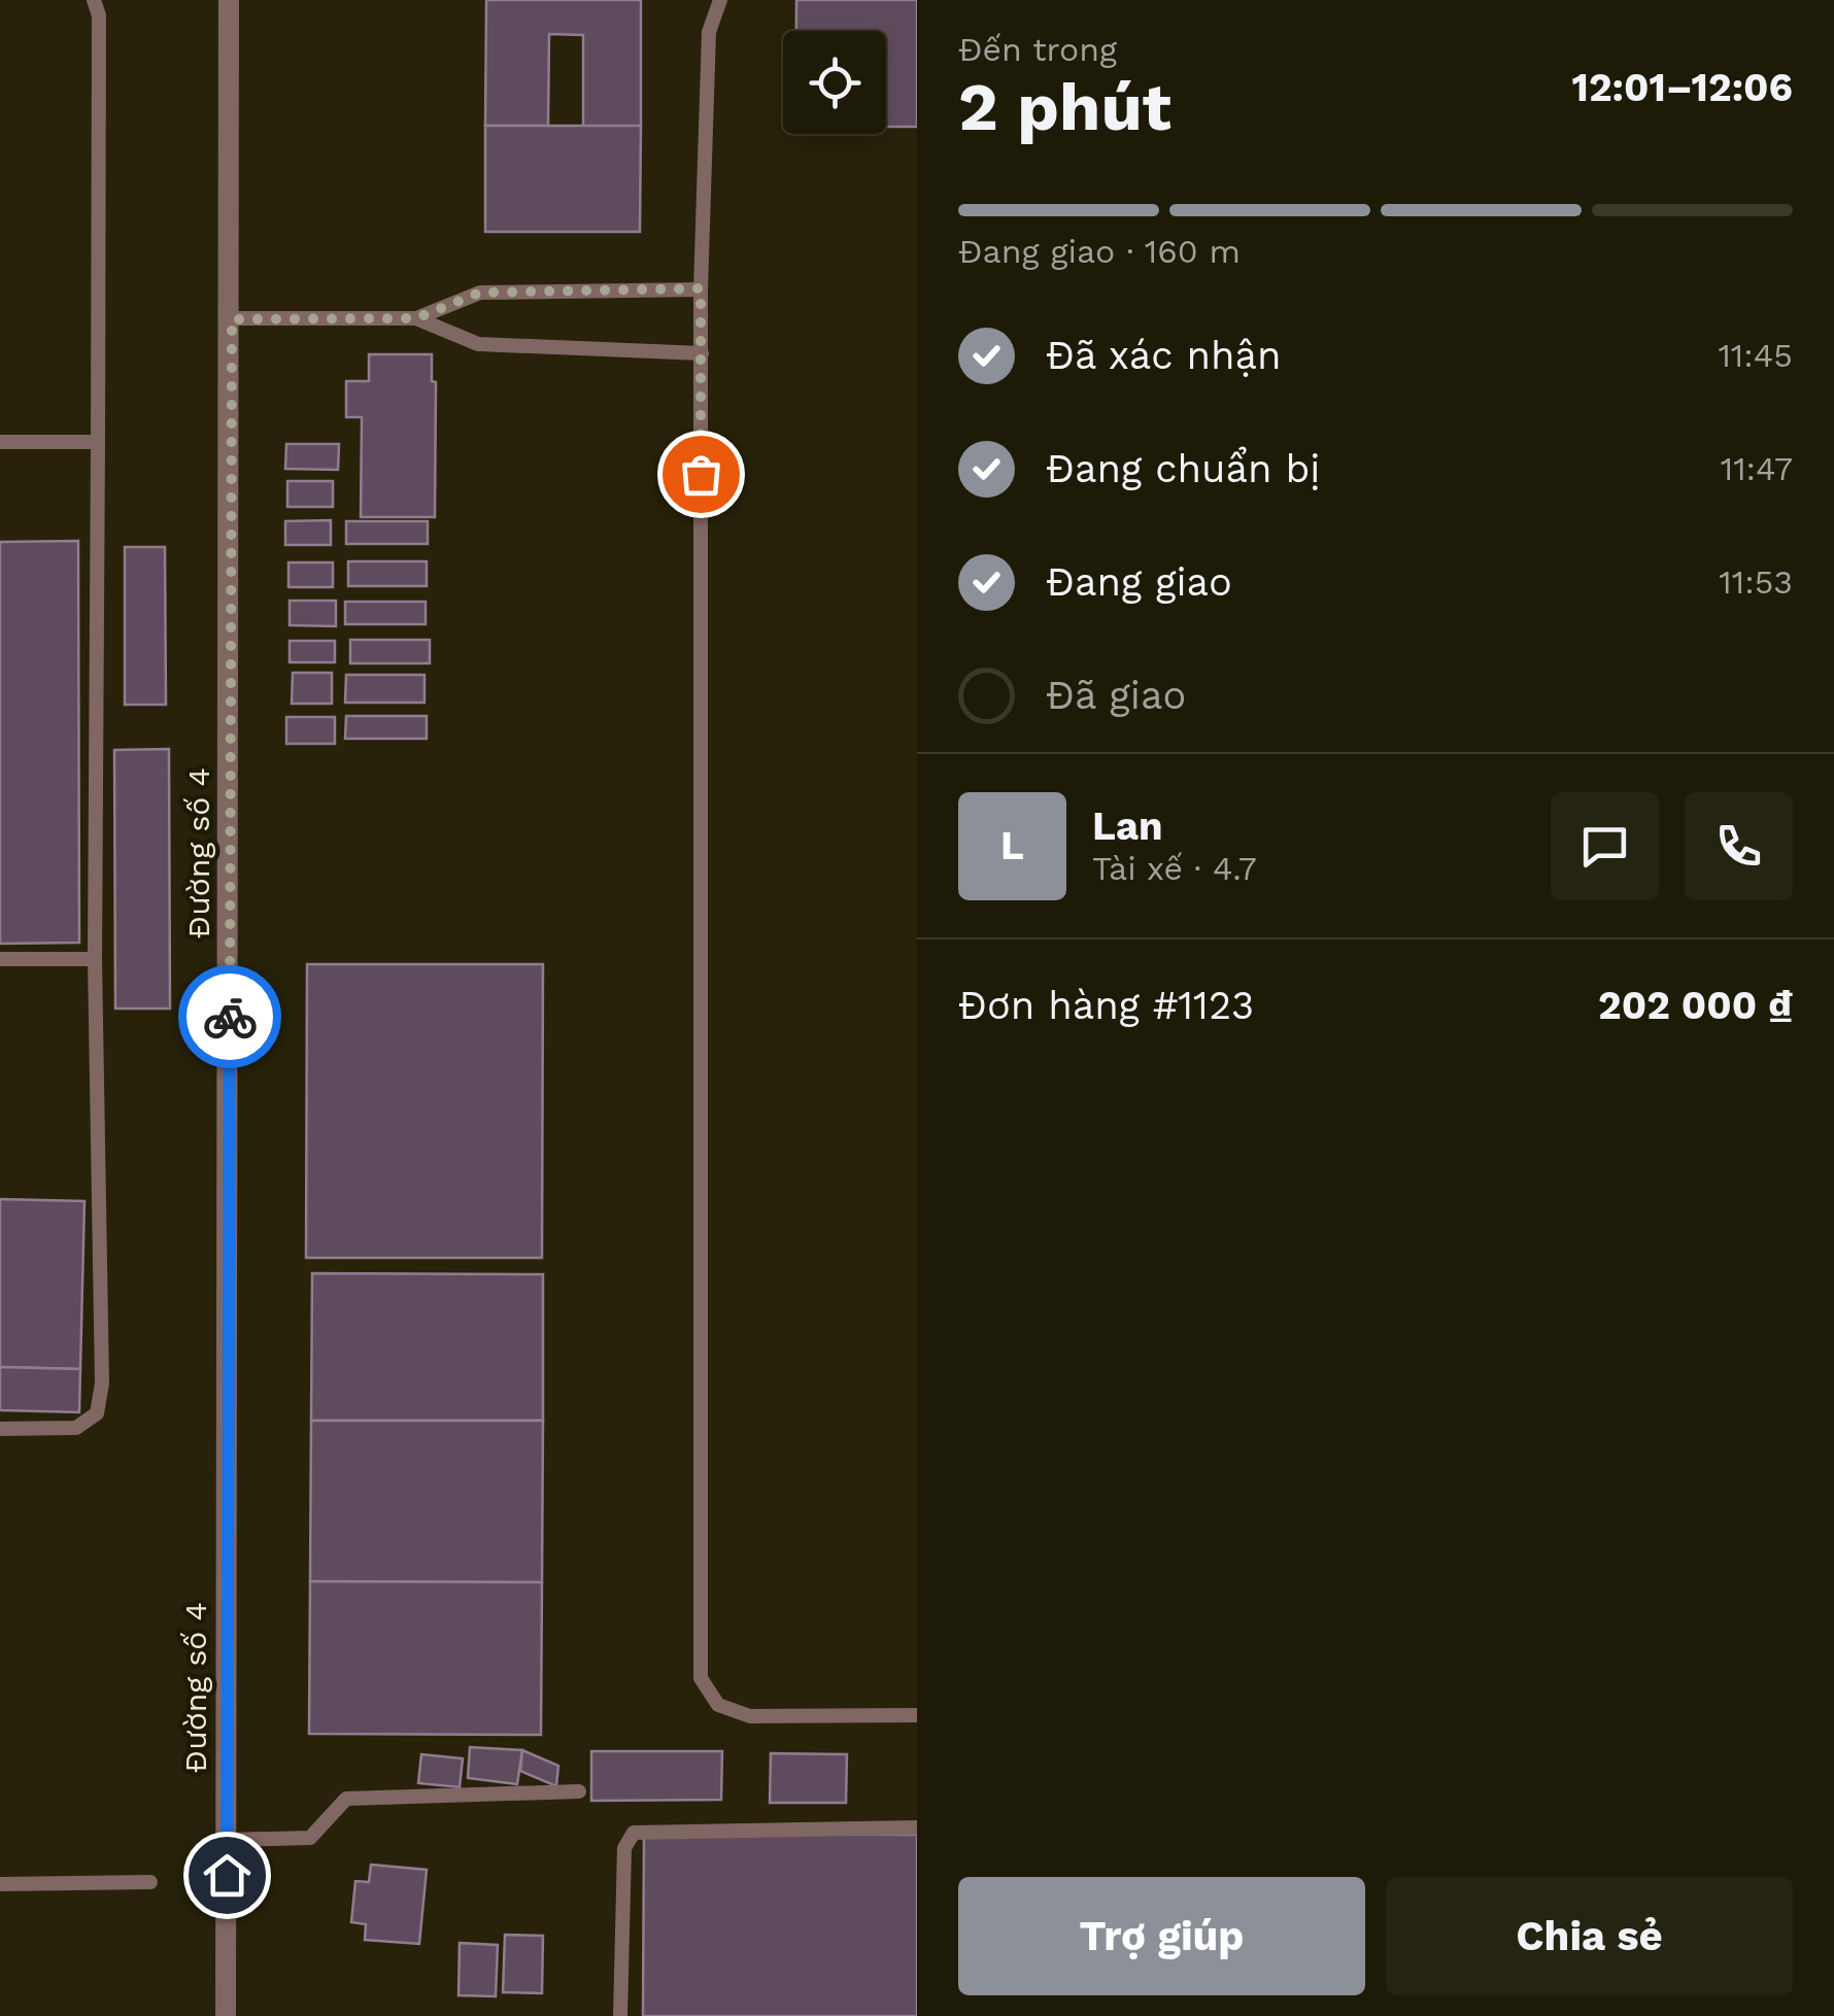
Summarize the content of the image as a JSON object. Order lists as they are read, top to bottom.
{
  "streets": {
    "street": ["Đường số 4"]
  },
  "page": {
    "heading": ["2 phút", "Đến trong", "12:01–12:06"],
    "panel": [
      "Lan",
      "Tài xế · 4.7",
      "Đơn hàng #1123",
      "202 000 ₫"
    ],
    "bar": "Đang giao · 160 m",
    "list": [
      ["Đã xác nhận", "11:45"],
      ["Đang chuẩn bị", "11:47"],
      ["Đang giao", "11:53"],
      "Đã giao"
    ],
    "round": "L",
    "buttons": ["Trợ giúp", "Chia sẻ"]
  }
}
